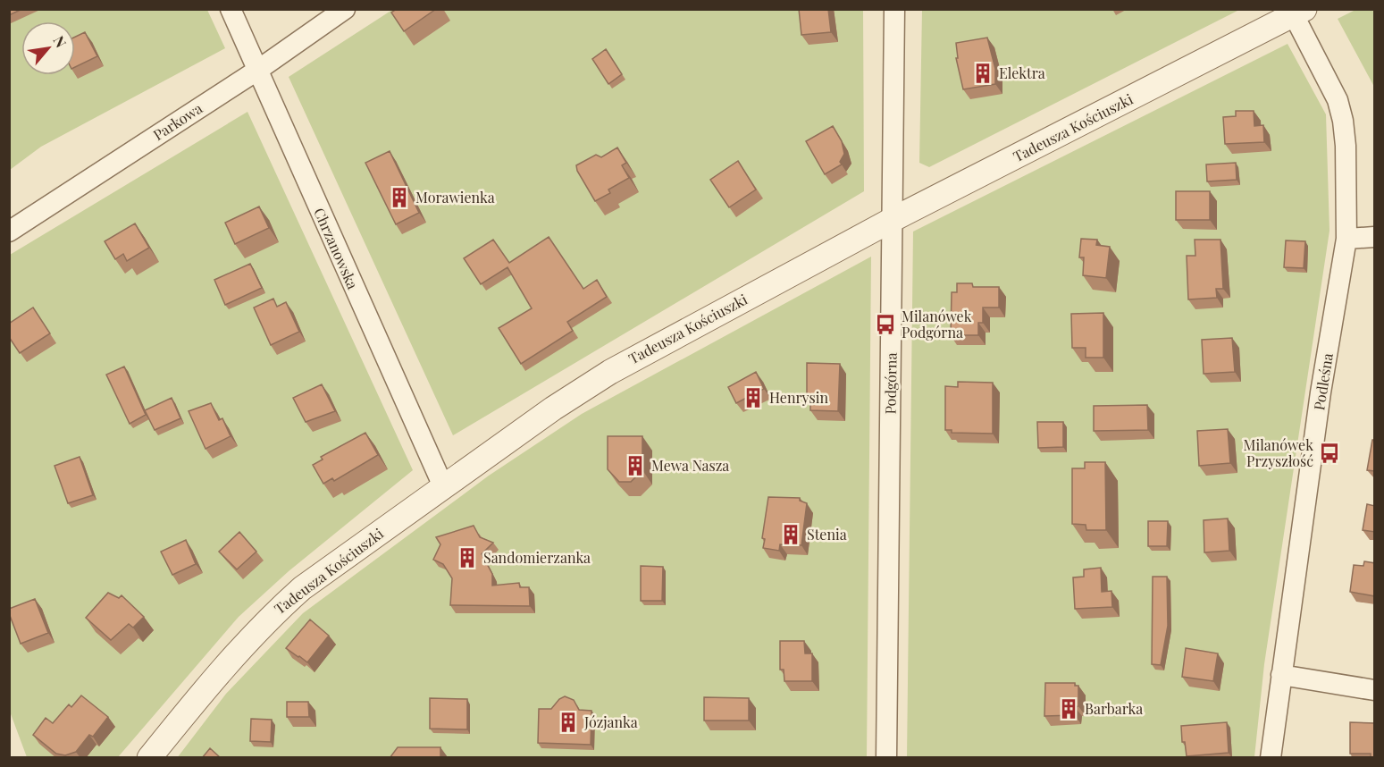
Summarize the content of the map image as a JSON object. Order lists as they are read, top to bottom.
{
  "streets": {
    "street": [
      "Parkowa",
      "Tadeusza Kościuszki",
      "Chrzanowska",
      "Podleśna",
      "Podgórna"
    ]
  },
  "crossings": [
    ["Parkowa", "Chrzanowska"],
    ["Tadeusza Kościuszki", "Chrzanowska"],
    ["Tadeusza Kościuszki", "Podleśna"],
    ["Tadeusza Kościuszki", "Podgórna"]
  ],
  "places": {
    "building": [
      "Elektra",
      "Morawienka",
      "Henrysin",
      "Mewa Nasza",
      "Stenia",
      "Sandomierzanka",
      "Barbarka",
      "Józjanka"
    ],
    "bus stop": ["Milanówek Podgórna", "Milanówek Przyszłość"]
  },
  "north": "top right"
}
